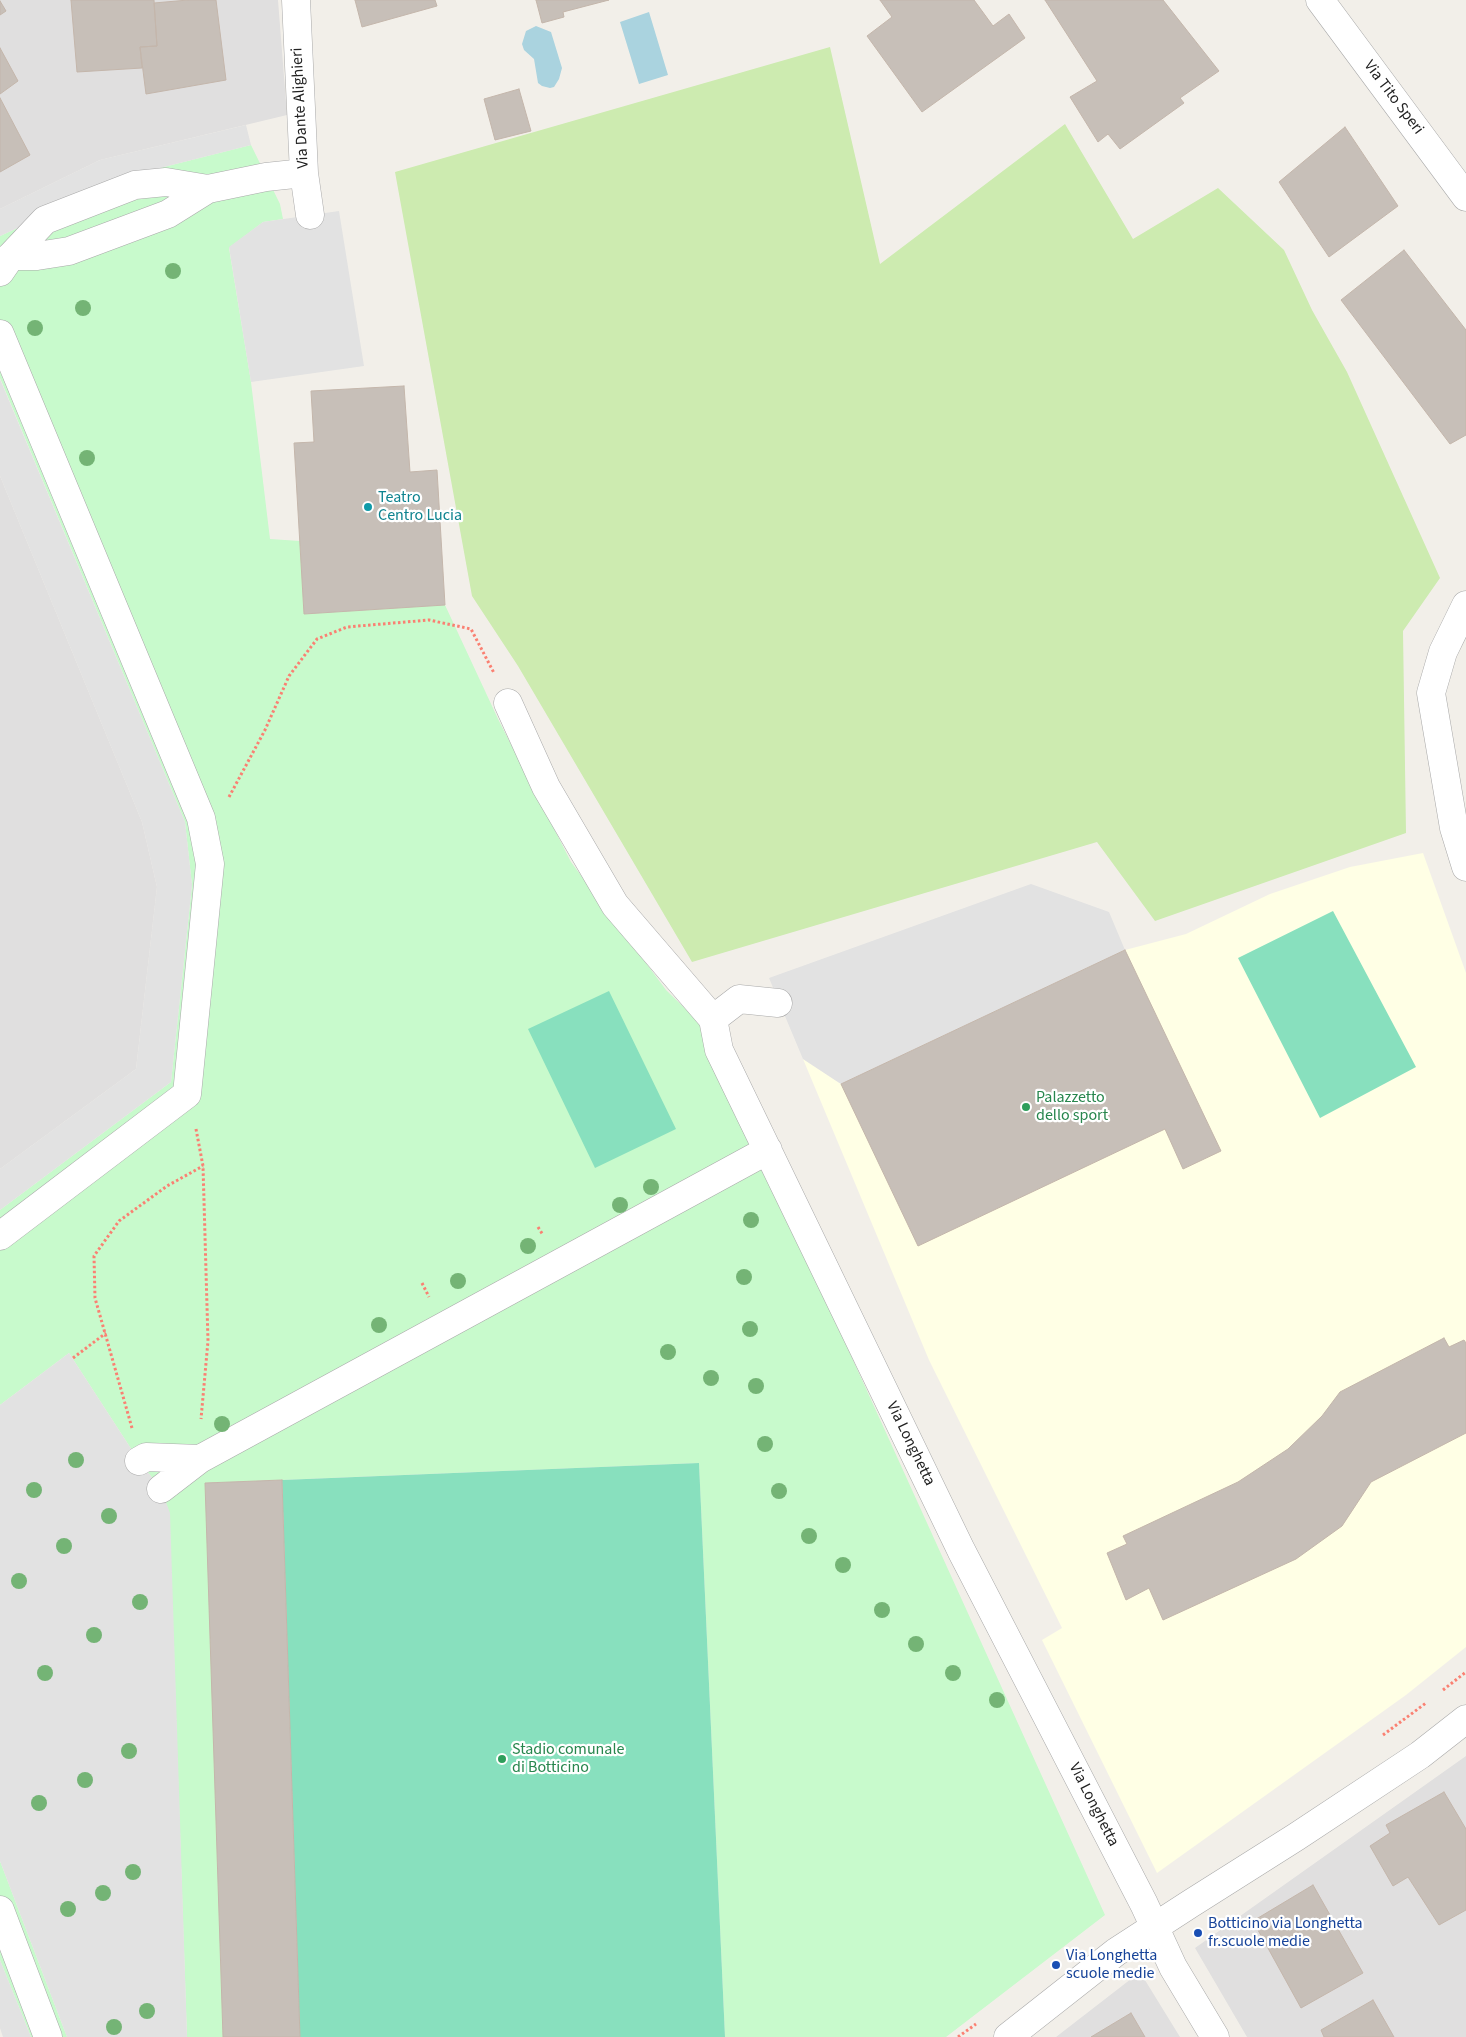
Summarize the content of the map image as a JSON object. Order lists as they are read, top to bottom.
{
  "streets": {
    "street": ["Via Tito Speri", "Via Dante Alighieri", "Via Longhetta"]
  },
  "places": [
    "Teatro Centro Lucia",
    "Palazzetto dello sport",
    "Stadio comunale di Botticino",
    "Botticino via Longhetta fr.scuole medie",
    "Via Longhetta scuole medie"
  ]
}
